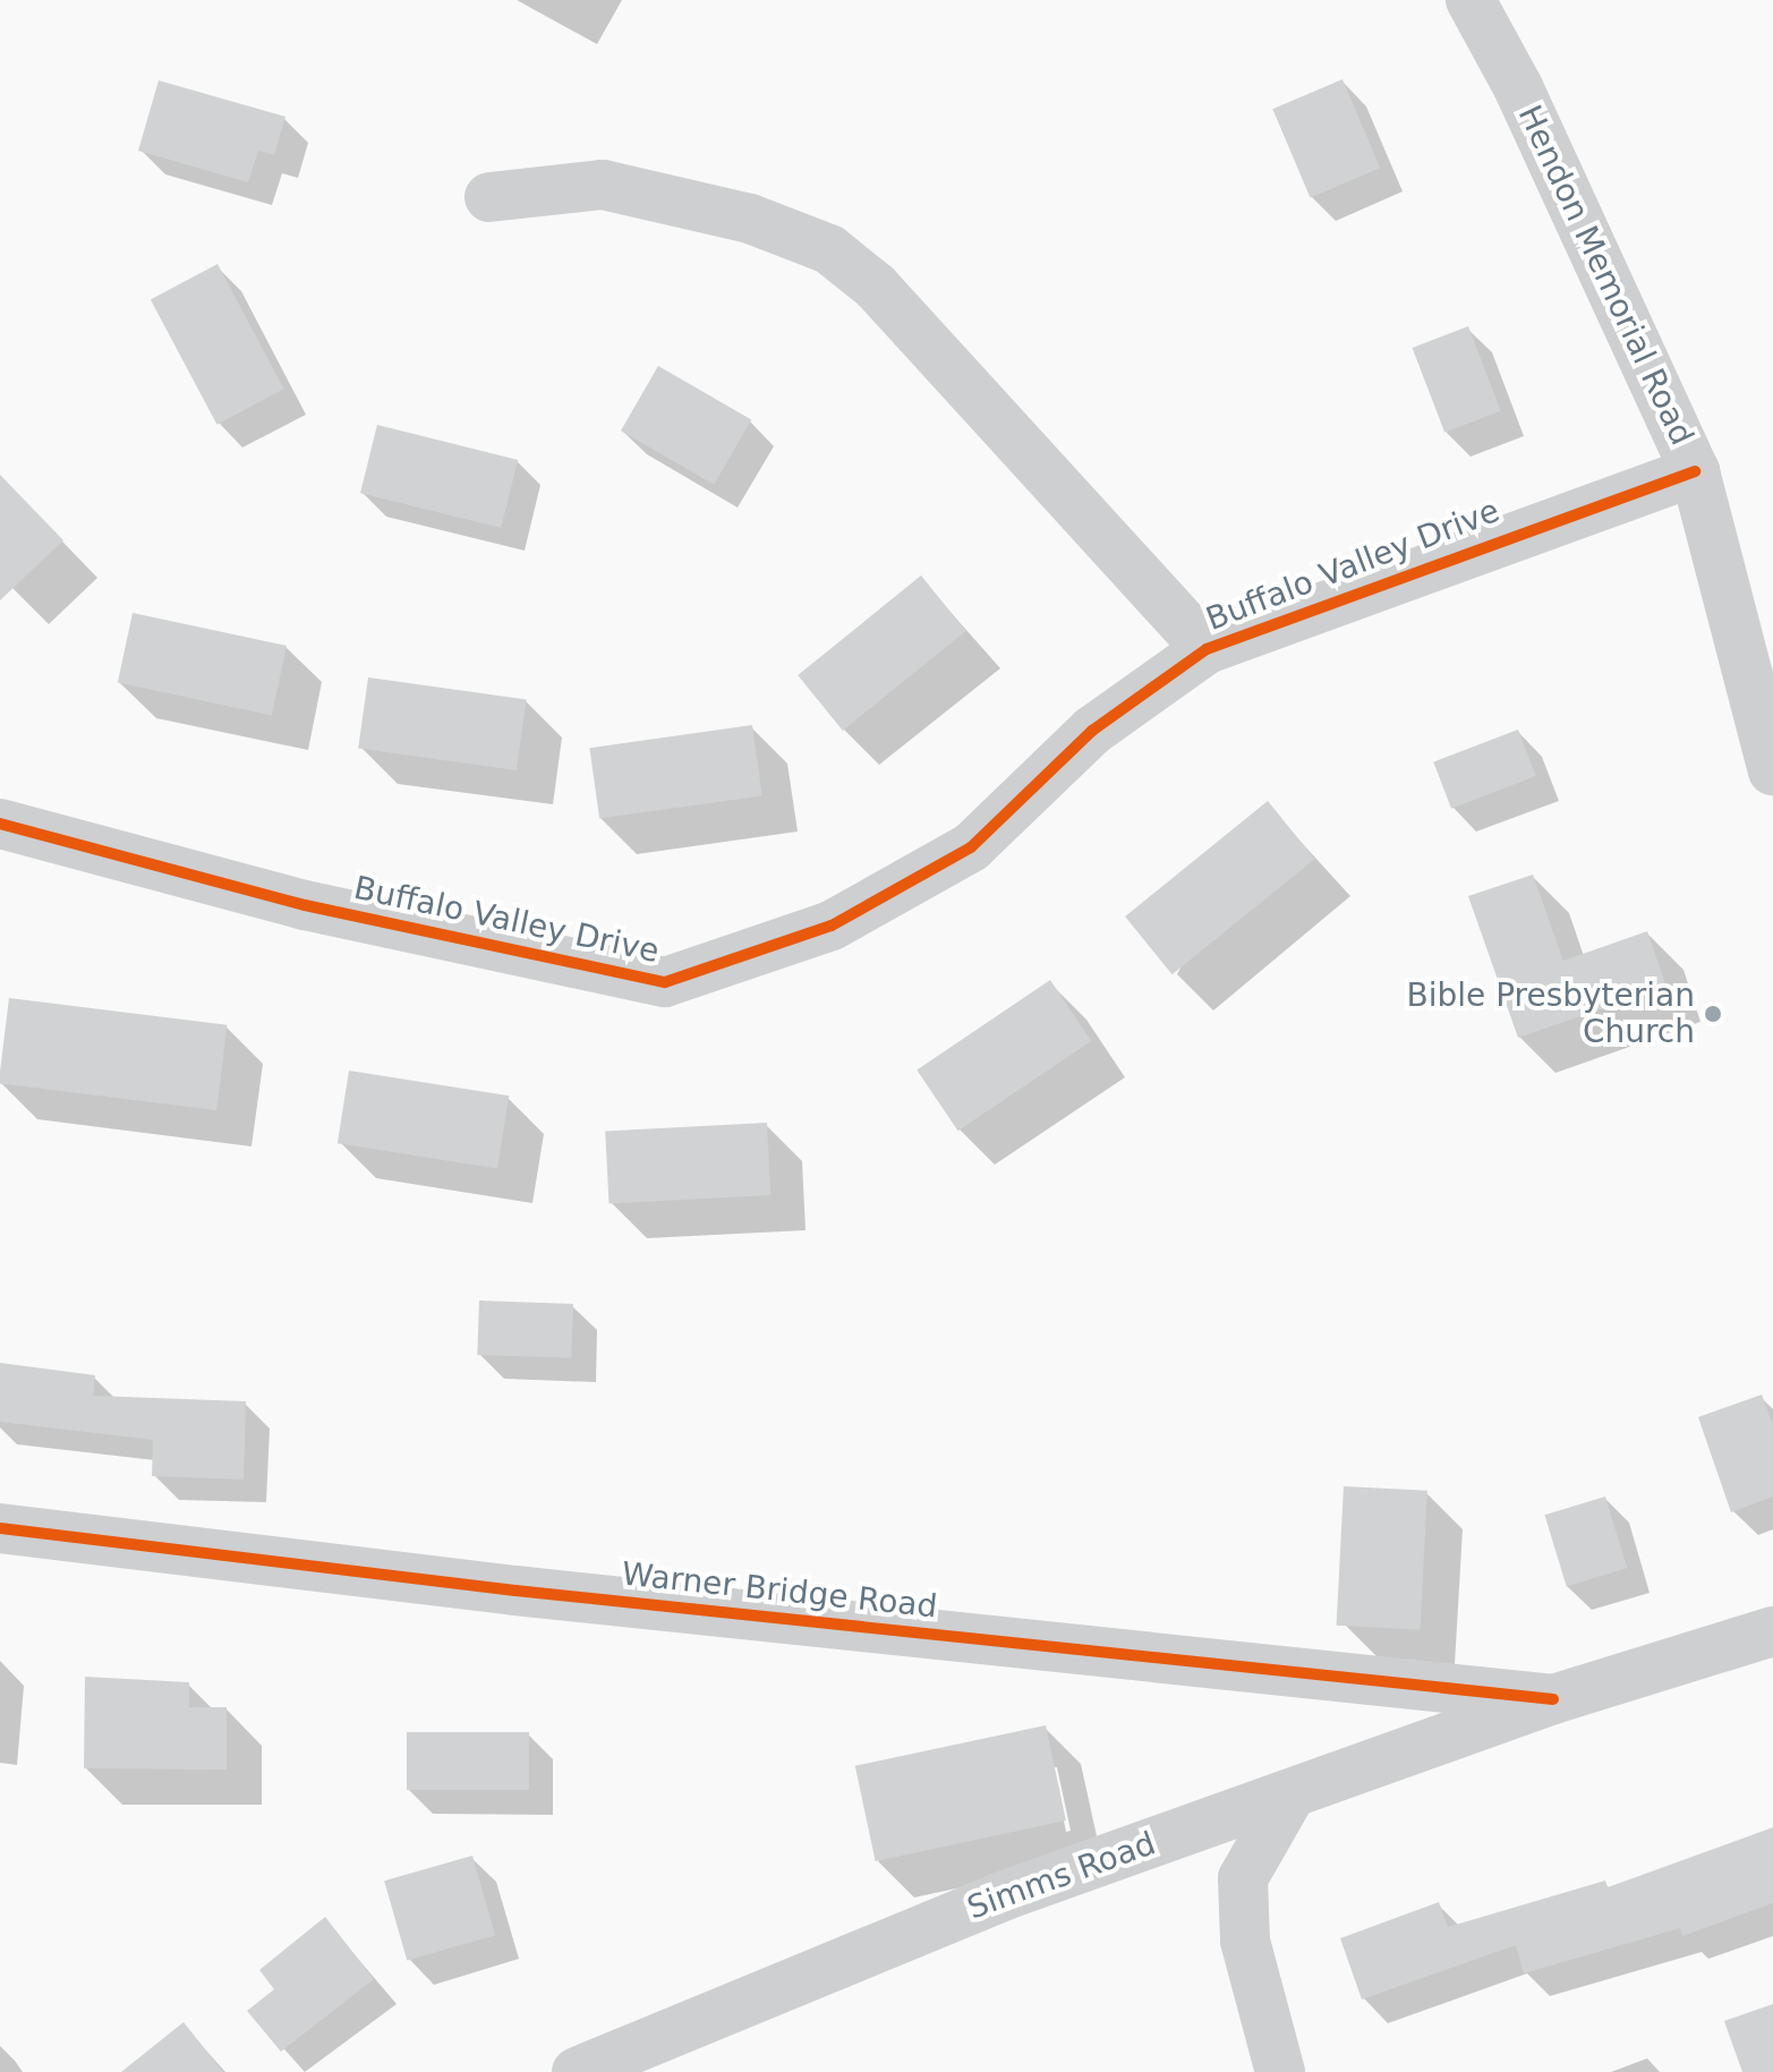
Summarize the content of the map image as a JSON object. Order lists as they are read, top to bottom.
{
  "streets": {
    "street": [
      "Hendon Memorial Road",
      "Buffalo Valley Drive",
      "Warner Bridge Road",
      "Simms Road"
    ]
  },
  "crossings": [
    ["Hendon Memorial Road", "Buffalo Valley Drive"],
    ["Warner Bridge Road", "Simms Road"]
  ],
  "places": ["Bible Presbyterian Church"]
}
